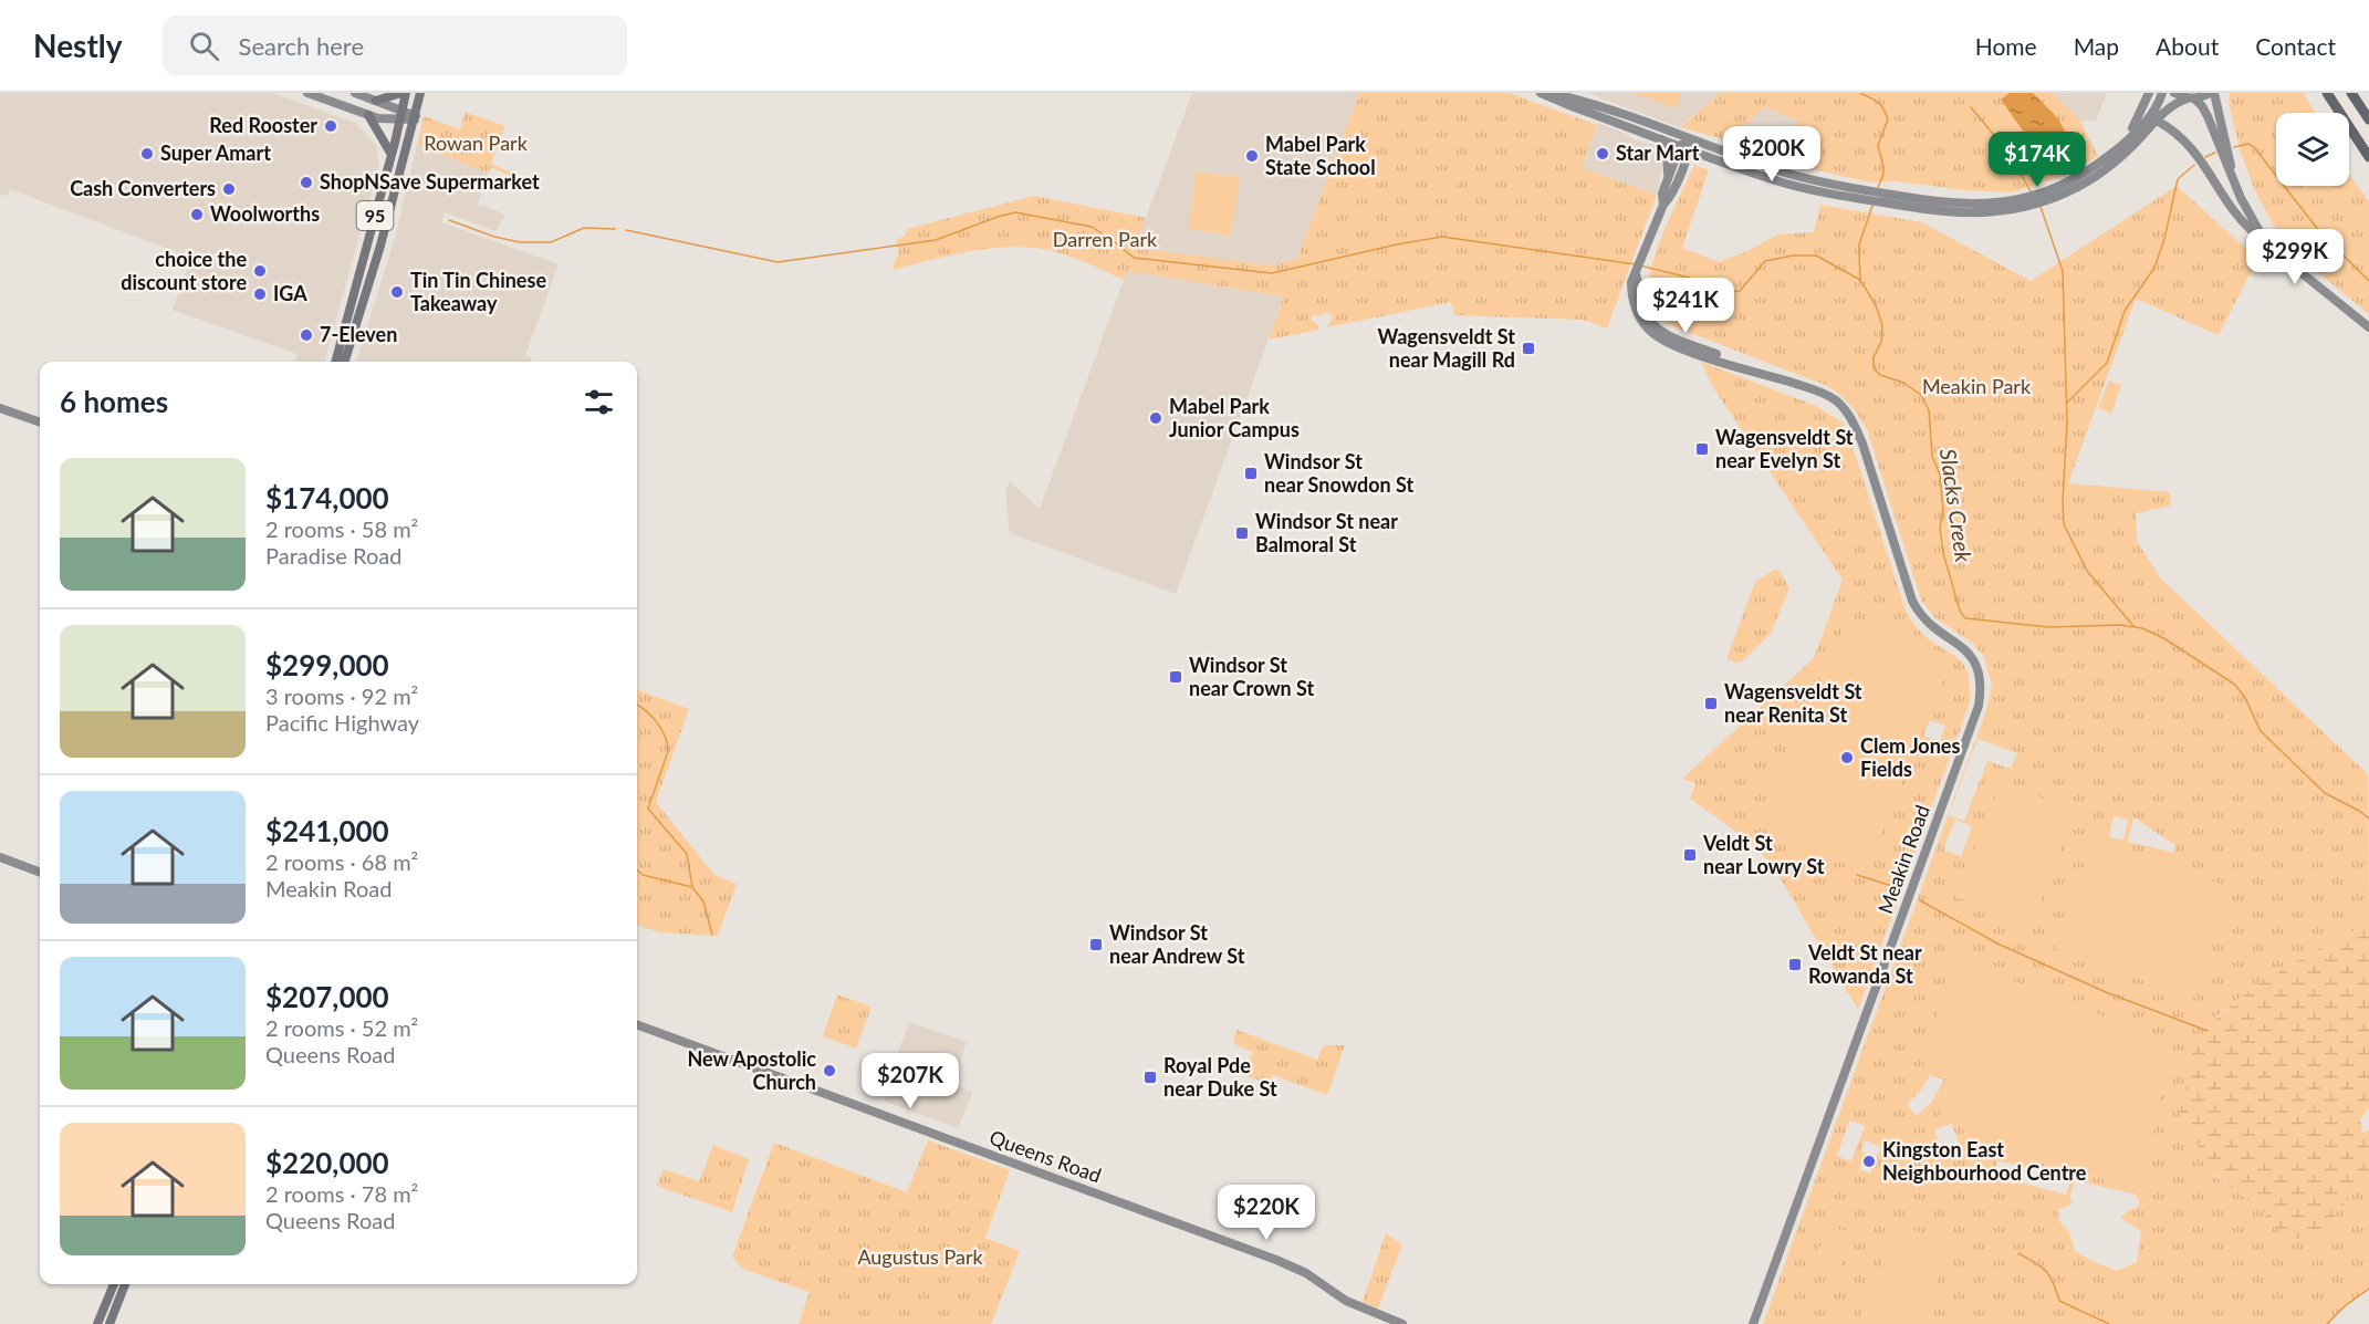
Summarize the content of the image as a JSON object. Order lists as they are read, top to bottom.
{
  "streets": {
    "main road": ["95"],
    "street": ["Meakin Road", "Queens Road"]
  },
  "water": ["Slacks Creek"],
  "parks": [
    "Rowan Park",
    "Darren Park",
    "Meakin Park",
    "Augustus Park"
  ],
  "places": {
    "other": [
      "Red Rooster",
      "Super Amart",
      "Star Mart",
      "Mabel Park State School",
      "ShopNSave Supermarket",
      "Cash Converters",
      "Woolworths",
      "choice the discount store",
      "Tin Tin Chinese Takeaway",
      "IGA",
      "7-Eleven",
      "Mabel Park Junior Campus",
      "Clem Jones Fields",
      "New Apostolic Church",
      "Kingston East Neighbourhood Centre"
    ],
    "transit": [
      "Wagensveldt St near Magill Rd",
      "Wagensveldt St near Evelyn St",
      "Windsor St near Snowdon St",
      "Windsor St near Balmoral St",
      "Windsor St near Crown St",
      "Wagensveldt St near Renita St",
      "Veldt St near Lowry St",
      "Windsor St near Andrew St",
      "Veldt St near Rowanda St",
      "Royal Pde near Duke St"
    ]
  },
  "page": {
    "header": "Nestly",
    "search": "Search here",
    "nav": [
      "Home",
      "Map",
      "About",
      "Contact"
    ],
    "price": [
      "$200K",
      "$174K",
      "$299K",
      "$241K",
      "$207K",
      "$220K"
    ],
    "heading": "6 homes",
    "list": [
      {
        "name": "$174,000",
        "note": "2 rooms · 58 m² · Paradise Road"
      },
      {
        "name": "$299,000",
        "note": "3 rooms · 92 m² · Pacific Highway"
      },
      {
        "name": "$241,000",
        "note": "2 rooms · 68 m² · Meakin Road"
      },
      {
        "name": "$207,000",
        "note": "2 rooms · 52 m² · Queens Road"
      },
      {
        "name": "$220,000",
        "note": "2 rooms · 78 m² · Queens Road"
      }
    ]
  }
}
